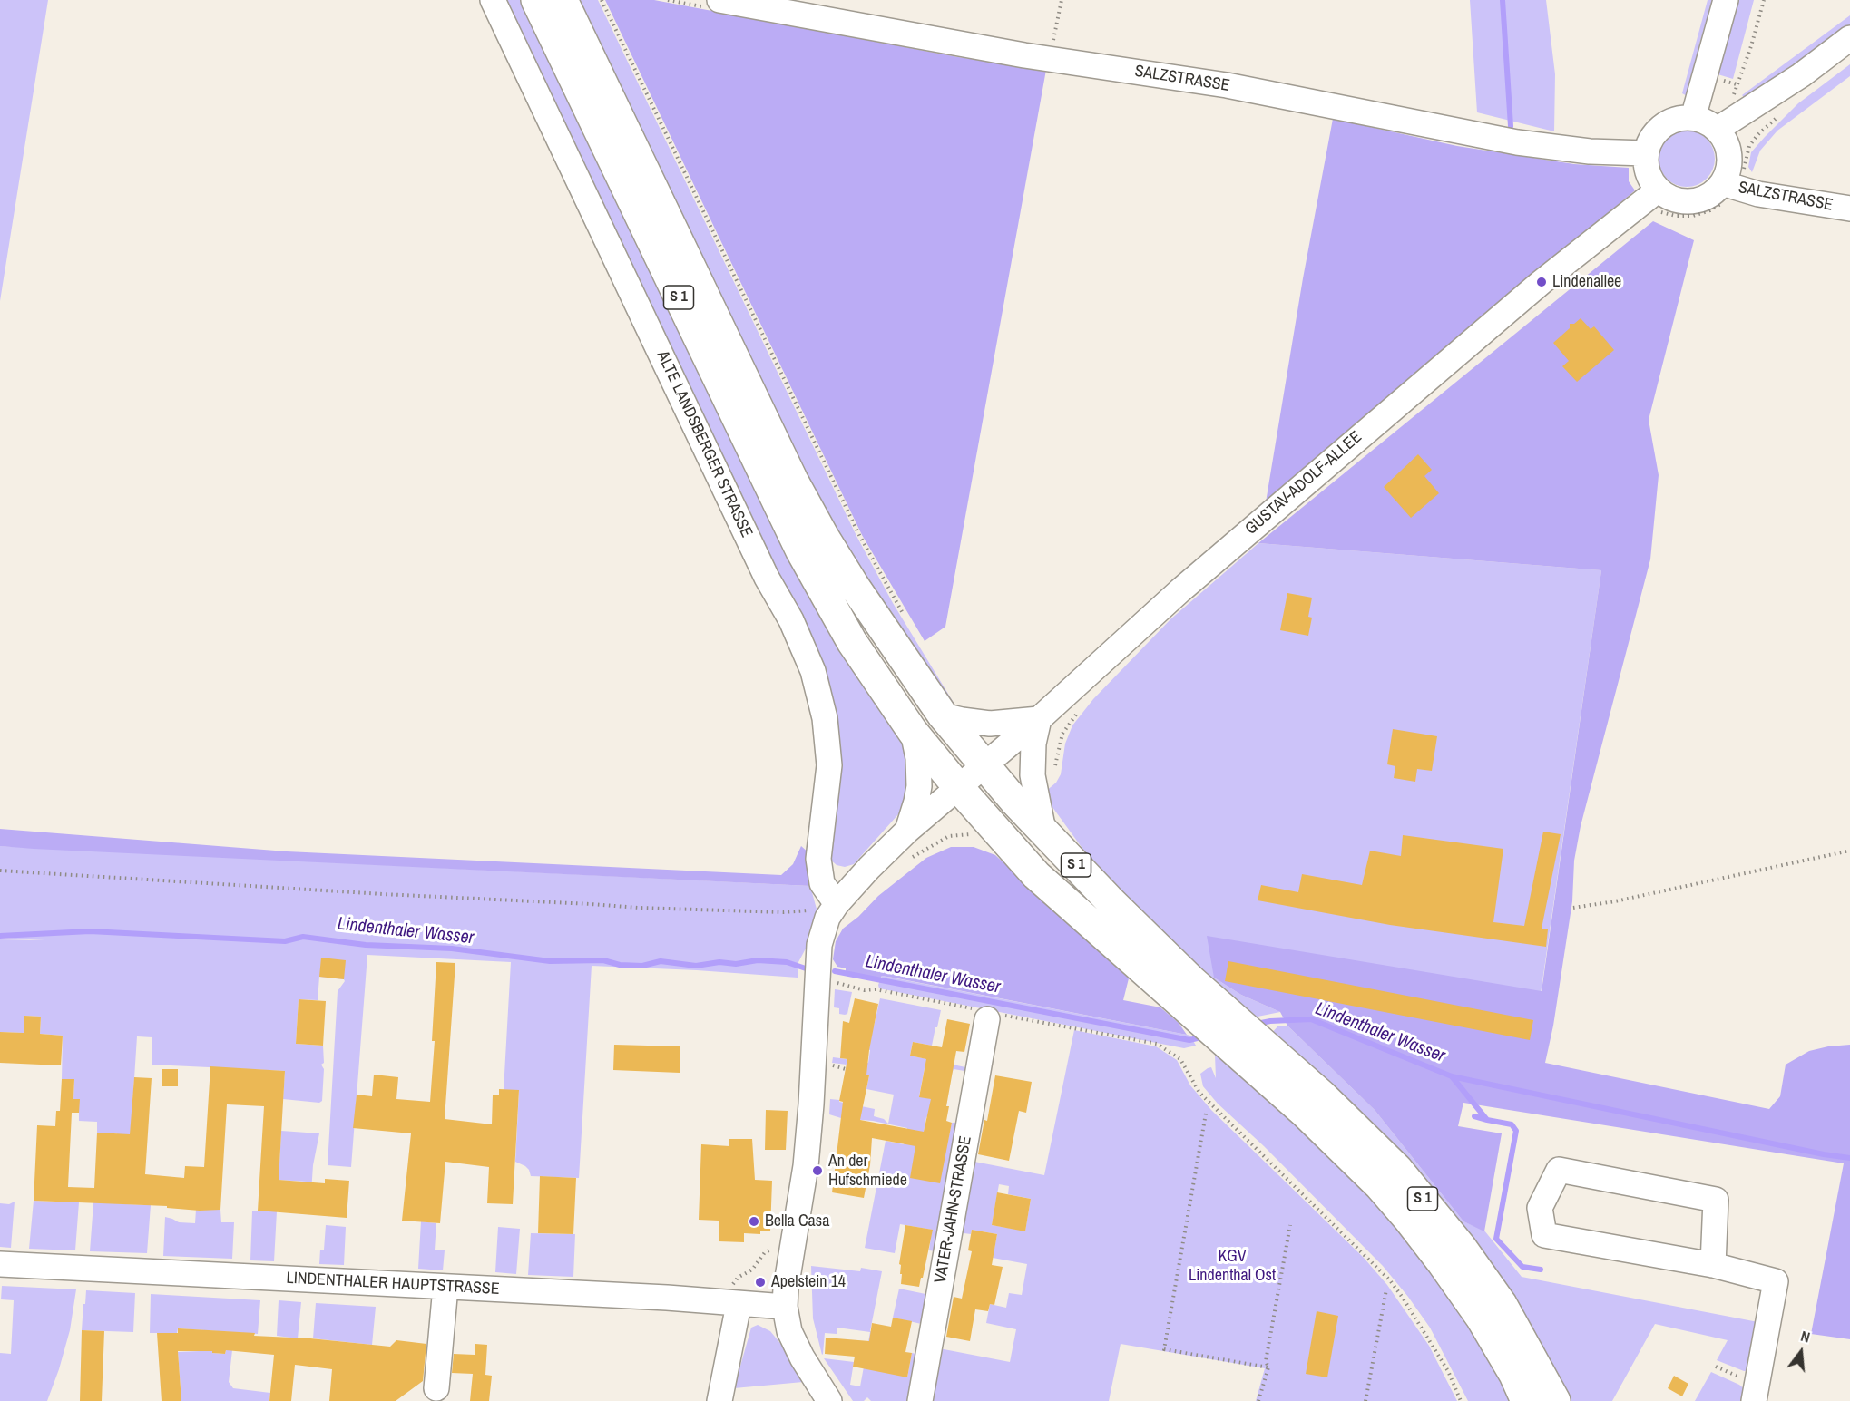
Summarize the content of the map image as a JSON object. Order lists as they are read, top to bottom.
{
  "streets": {
    "main road": ["S 1"],
    "street": [
      "SALZSTRASSE",
      "ALTE LANDSBERGER STRASSE",
      "GUSTAV-ADOLF-ALLEE",
      "VATER-JAHN-STRASSE",
      "LINDENTHALER HAUPTSTRASSE"
    ]
  },
  "crossings": [
    ["SALZSTRASSE", "GUSTAV-ADOLF-ALLEE"],
    ["S 1", "GUSTAV-ADOLF-ALLEE"]
  ],
  "water": ["Lindenthaler Wasser"],
  "parks": ["KGV Lindenthal Ost"],
  "places": [
    "Lindenallee",
    "An der Hufschmiede",
    "Bella Casa",
    "Apelstein 14"
  ],
  "north": "top"
}
